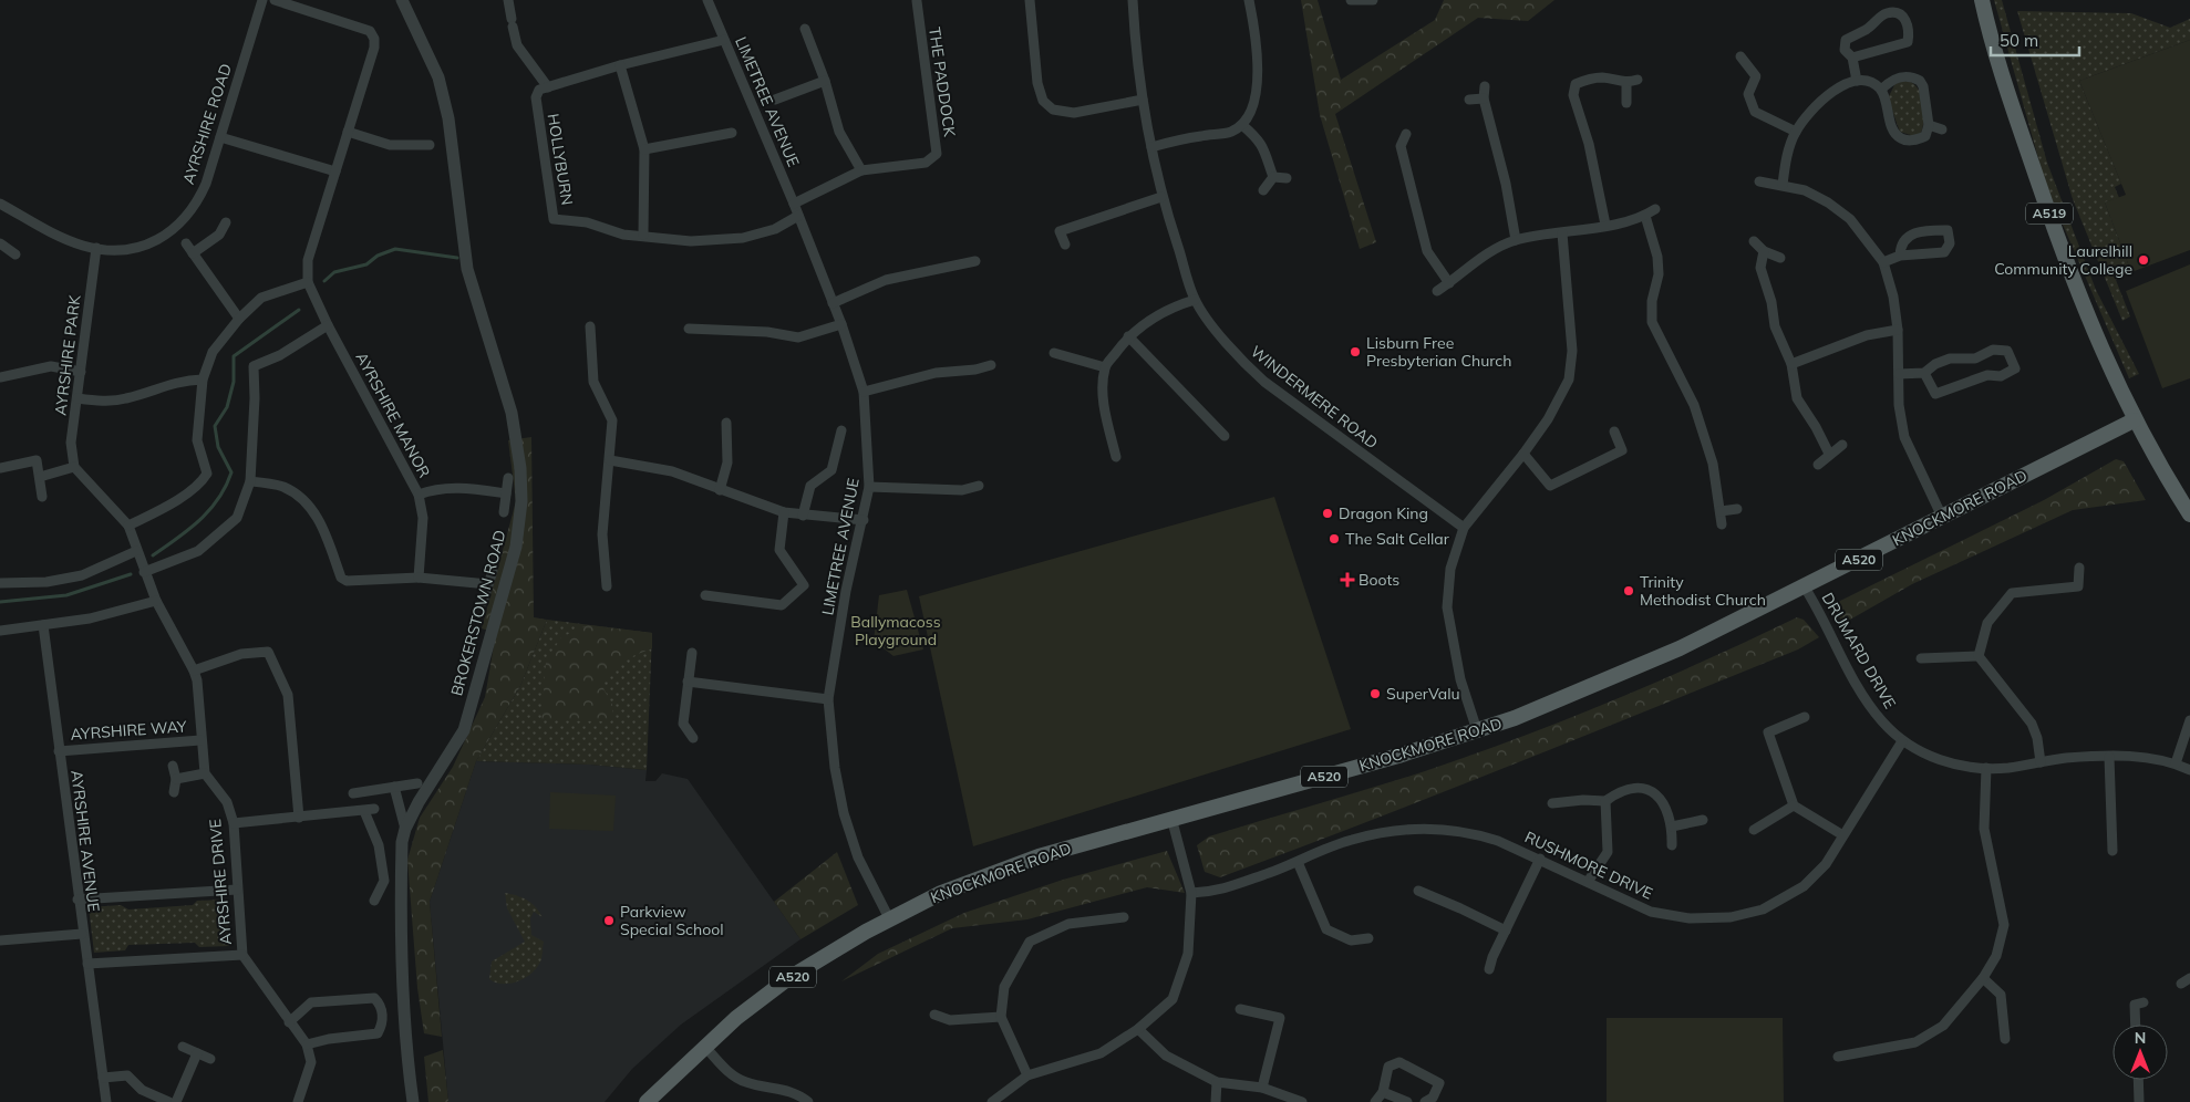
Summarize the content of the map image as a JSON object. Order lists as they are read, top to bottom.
{
  "streets": {
    "main road": ["A519", "KNOCKMORE ROAD", "A520"],
    "street": [
      "THE PADDOCK",
      "LIMETREE AVENUE",
      "AYRSHIRE ROAD",
      "HOLLYBURN",
      "AYRSHIRE PARK",
      "WINDERMERE ROAD",
      "AYRSHIRE MANOR",
      "BROKERSTOWN ROAD",
      "DRUMARD DRIVE",
      "AYRSHIRE WAY",
      "AYRSHIRE AVENUE",
      "RUSHMORE DRIVE",
      "AYRSHIRE DRIVE"
    ]
  },
  "crossings": [
    ["THE PADDOCK", "LIMETREE AVENUE"],
    ["LIMETREE AVENUE", "HOLLYBURN"],
    ["LIMETREE AVENUE", "KNOCKMORE ROAD"],
    ["AYRSHIRE ROAD", "AYRSHIRE PARK"],
    ["A519", "KNOCKMORE ROAD"],
    ["KNOCKMORE ROAD", "DRUMARD DRIVE"],
    ["DRUMARD DRIVE", "RUSHMORE DRIVE"],
    ["AYRSHIRE WAY", "AYRSHIRE AVENUE"],
    ["AYRSHIRE WAY", "AYRSHIRE DRIVE"]
  ],
  "parks": ["Ballymacoss Playground"],
  "places": {
    "other": [
      "Laurelhill Community College",
      "Lisburn Free Presbyterian Church",
      "Dragon King",
      "The Salt Cellar",
      "Trinity Methodist Church",
      "SuperValu",
      "Parkview Special School"
    ],
    "health": ["Boots"]
  },
  "scale_bar": "50 m",
  "north": "top"
}
